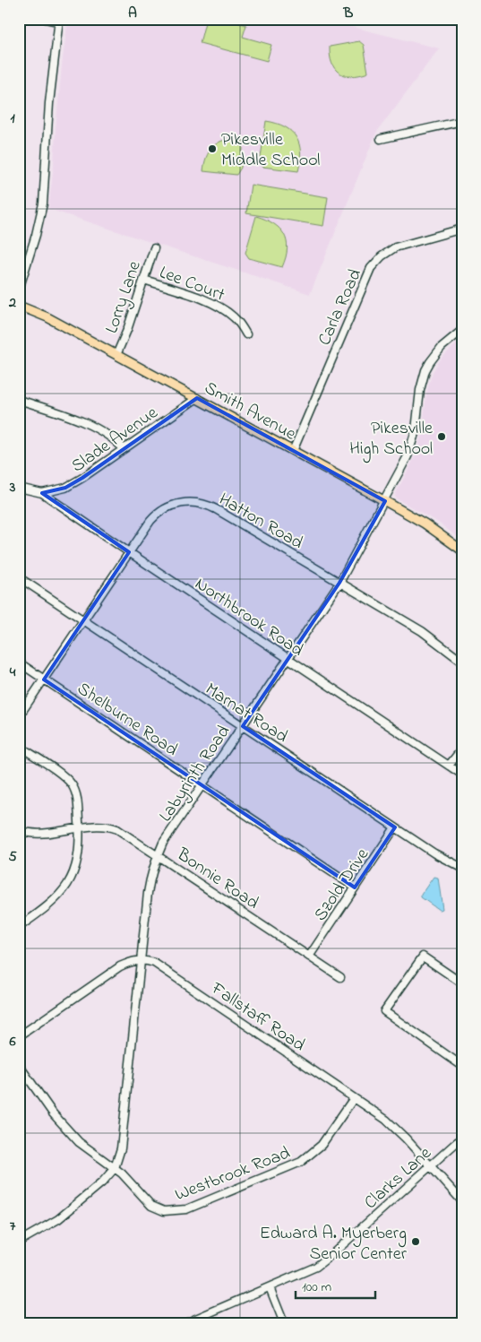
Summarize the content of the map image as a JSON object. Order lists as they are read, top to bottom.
{
  "streets": {
    "main road": ["Smith Avenue"],
    "street": [
      "Lee Court",
      "Lorry Lane",
      "Carla Road",
      "Slade Avenue",
      "Hatton Road",
      "Northbrook Road",
      "Marnat Road",
      "Shelburne Road",
      "Labyrinth Road",
      "Bonnie Road",
      "Szold Drive",
      "Fallstaff Road",
      "Westbrook Road",
      "Clarks Lane"
    ]
  },
  "crossings": [
    ["Lee Court", "Lorry Lane"],
    ["Lorry Lane", "Smith Avenue"],
    ["Carla Road", "Smith Avenue"],
    ["Smith Avenue", "Slade Avenue"],
    ["Smith Avenue", "Labyrinth Road"],
    ["Slade Avenue", "Northbrook Road"],
    ["Hatton Road", "Northbrook Road"],
    ["Hatton Road", "Marnat Road"],
    ["Hatton Road", "Shelburne Road"],
    ["Hatton Road", "Labyrinth Road"],
    ["Northbrook Road", "Labyrinth Road"],
    ["Marnat Road", "Labyrinth Road"],
    ["Marnat Road", "Szold Drive"],
    ["Shelburne Road", "Labyrinth Road"],
    ["Shelburne Road", "Szold Drive"],
    ["Labyrinth Road", "Bonnie Road"],
    ["Labyrinth Road", "Fallstaff Road"],
    ["Labyrinth Road", "Westbrook Road"],
    ["Bonnie Road", "Szold Drive"],
    ["Fallstaff Road", "Westbrook Road"],
    ["Fallstaff Road", "Clarks Lane"]
  ],
  "places": ["Pikesville Middle School", "Pikesville High School", "Edward A. Myerberg Senior Center"],
  "scale_bar": "100 m",
  "grid": {
    "columns": ["A", "B"],
    "rows": [
      "1",
      "2",
      "3",
      "4",
      "5",
      "6",
      "7"
    ]
  }
}
